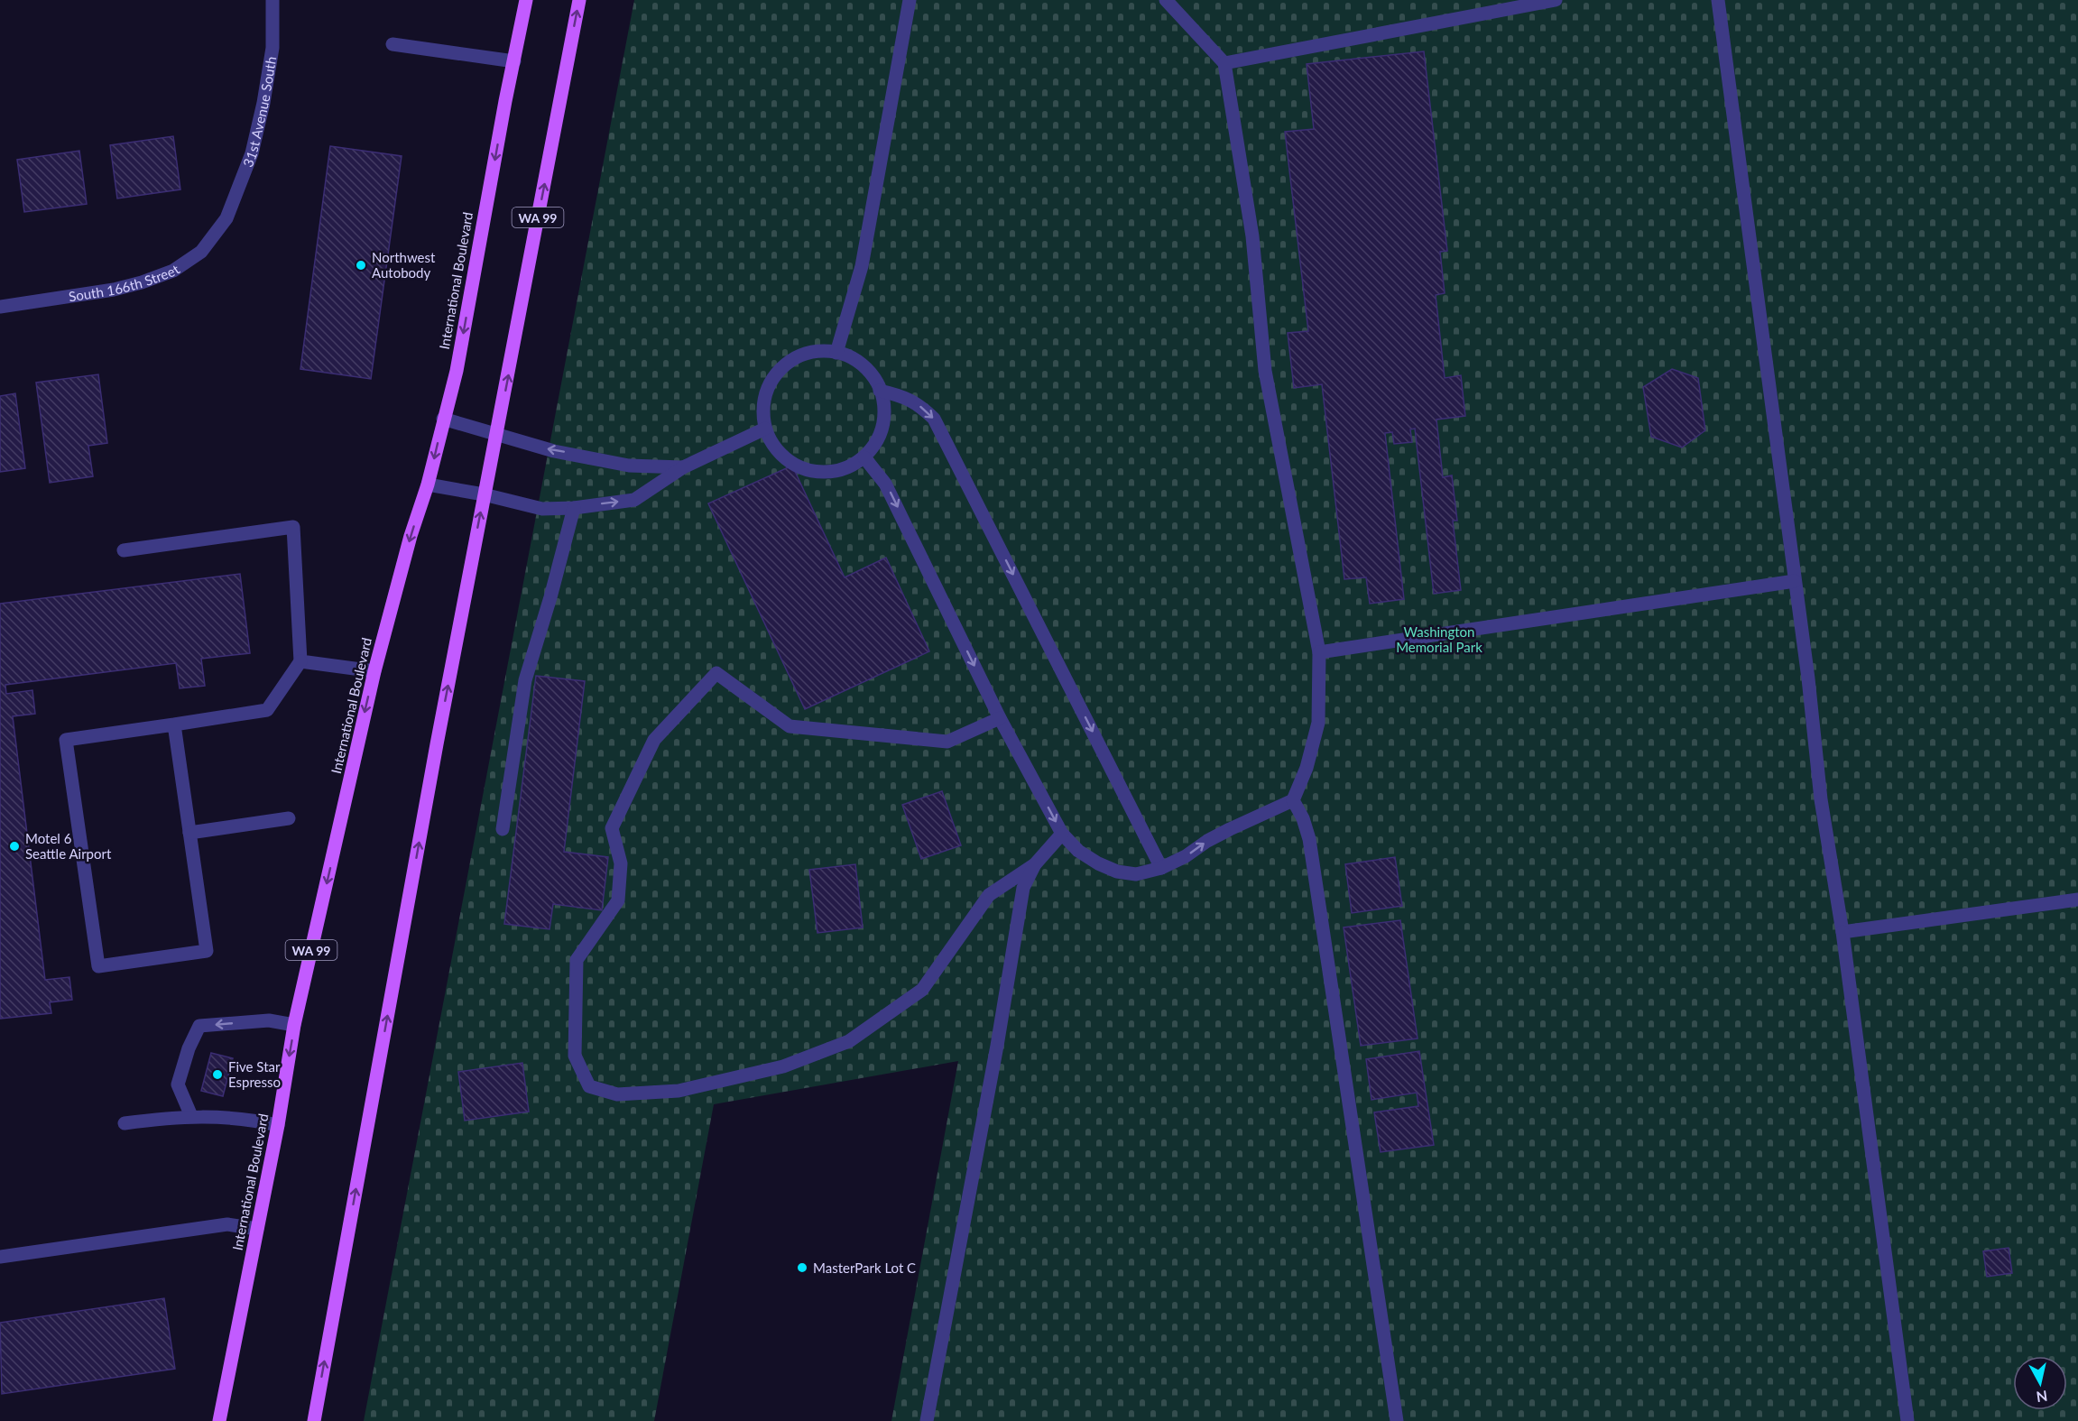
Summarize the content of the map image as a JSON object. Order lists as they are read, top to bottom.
{
  "streets": {
    "main road": ["WA 99", "International Boulevard"],
    "street": ["31st Avenue South", "South 166th Street"]
  },
  "crossings": [
    ["31st Avenue South", "South 166th Street"]
  ],
  "parks": ["Washington Memorial Park"],
  "places": [
    "Northwest Autobody",
    "Motel 6 Seattle Airport",
    "Five Star Espresso",
    "MasterPark Lot C"
  ],
  "north": "bottom"
}
